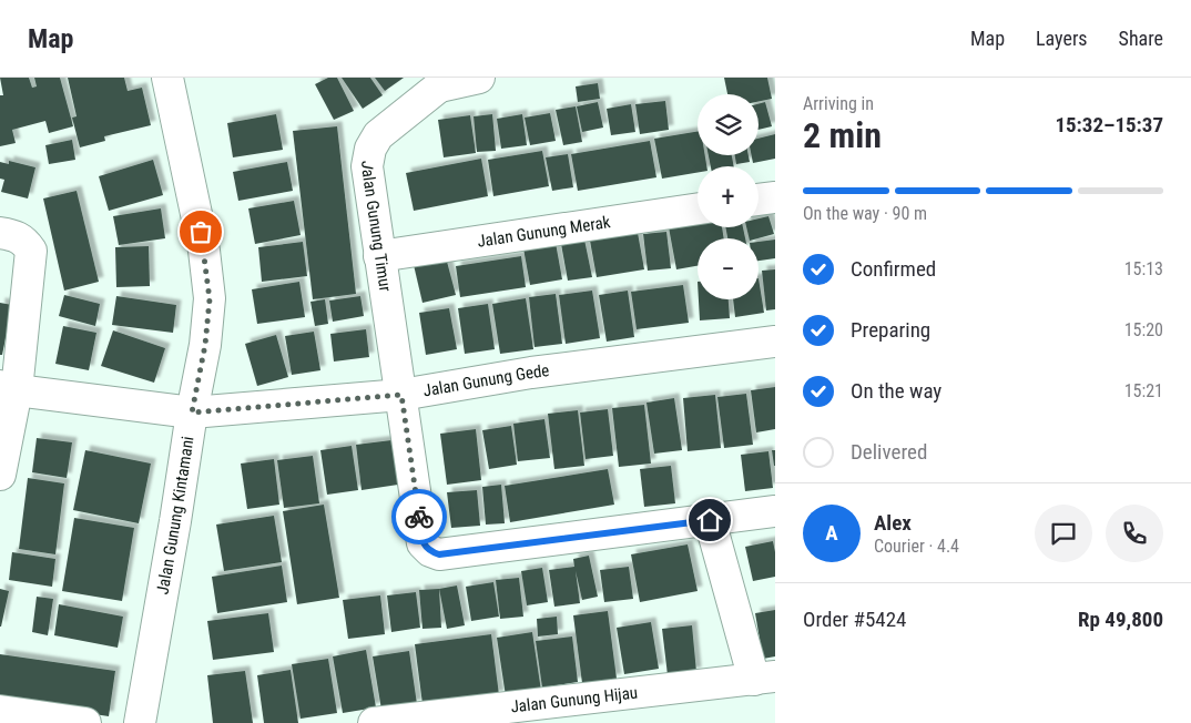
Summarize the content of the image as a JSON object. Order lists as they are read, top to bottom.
{
  "streets": {
    "street": [
      "Jalan Gunung Timur",
      "Jalan Gunung Merak",
      "Jalan Gunung Gede",
      "Jalan Gunung Kintamani",
      "Jalan Gunung Hijau"
    ]
  },
  "crossings": [
    ["Jalan Gunung Timur", "Jalan Gunung Merak"],
    ["Jalan Gunung Timur", "Jalan Gunung Gede"],
    ["Jalan Gunung Gede", "Jalan Gunung Kintamani"]
  ],
  "page": {
    "header": "Map",
    "nav": ["Map", "Layers", "Share"],
    "heading": ["2 min", "Arriving in", "15:32–15:37"],
    "panel": [
      "Alex",
      "Courier · 4.4",
      "Order #5424",
      "Rp 49,800"
    ],
    "map_buttons": ["+", "−"],
    "bar": "On the way · 90 m",
    "list": [
      ["Confirmed", "15:13"],
      ["Preparing", "15:20"],
      ["On the way", "15:21"],
      "Delivered"
    ],
    "round": "A"
  }
}
